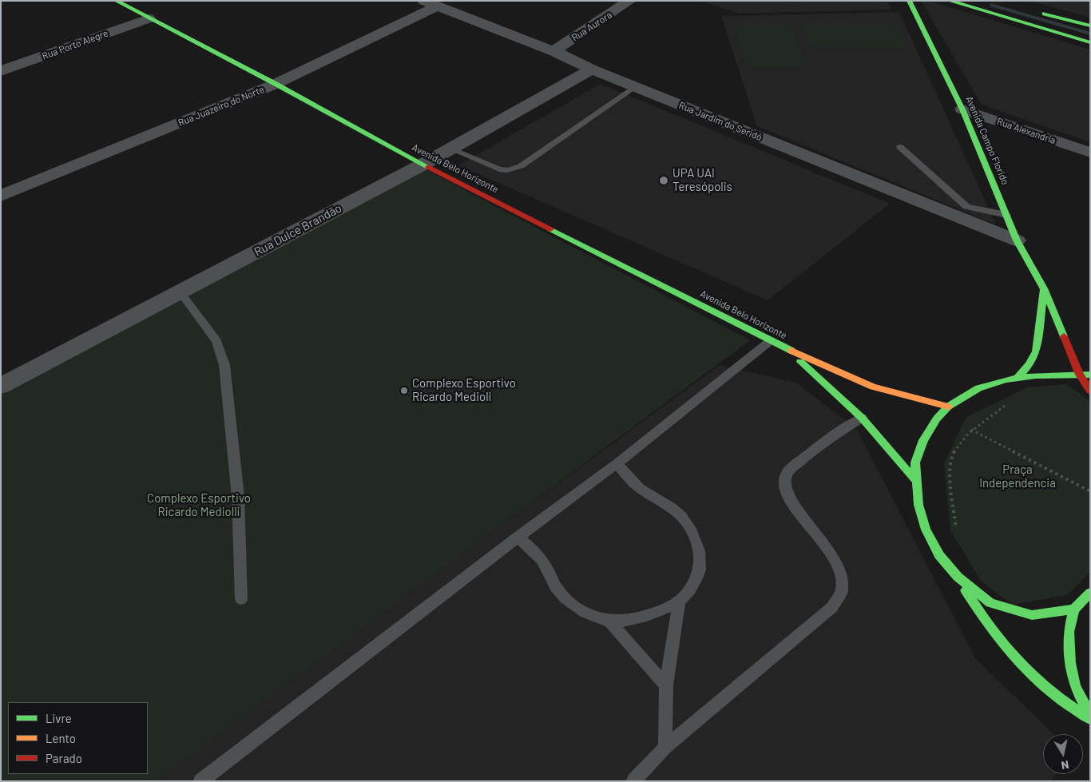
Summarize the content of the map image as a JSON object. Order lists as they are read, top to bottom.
{
  "streets": {
    "street": [
      "Rua Aurora",
      "Rua Porto Alegre",
      "Rua Juazeiro do Norte",
      "Rua Jardim do Seridó",
      "Rua Alexandria",
      "Avenida Campo Florido",
      "Avenida Belo Horizonte",
      "Rua Dulce Brandão"
    ]
  },
  "crossings": [
    ["Rua Aurora", "Rua Jardim do Seridó"],
    ["Rua Porto Alegre", "Avenida Belo Horizonte"],
    ["Rua Juazeiro do Norte", "Rua Jardim do Seridó"],
    ["Rua Juazeiro do Norte", "Avenida Belo Horizonte"],
    ["Rua Jardim do Seridó", "Avenida Campo Florido"],
    ["Rua Jardim do Seridó", "Rua Dulce Brandão"],
    ["Rua Alexandria", "Avenida Campo Florido"],
    ["Avenida Belo Horizonte", "Rua Dulce Brandão"]
  ],
  "parks": ["Praça Independencia", "Complexo Esportivo Ricardo Mediolli"],
  "places": ["UPA UAI Teresópolis", "Complexo Esportivo Ricardo Medioli"],
  "legend": ["Livre", "Lento", "Parado"],
  "north": "bottom"
}
